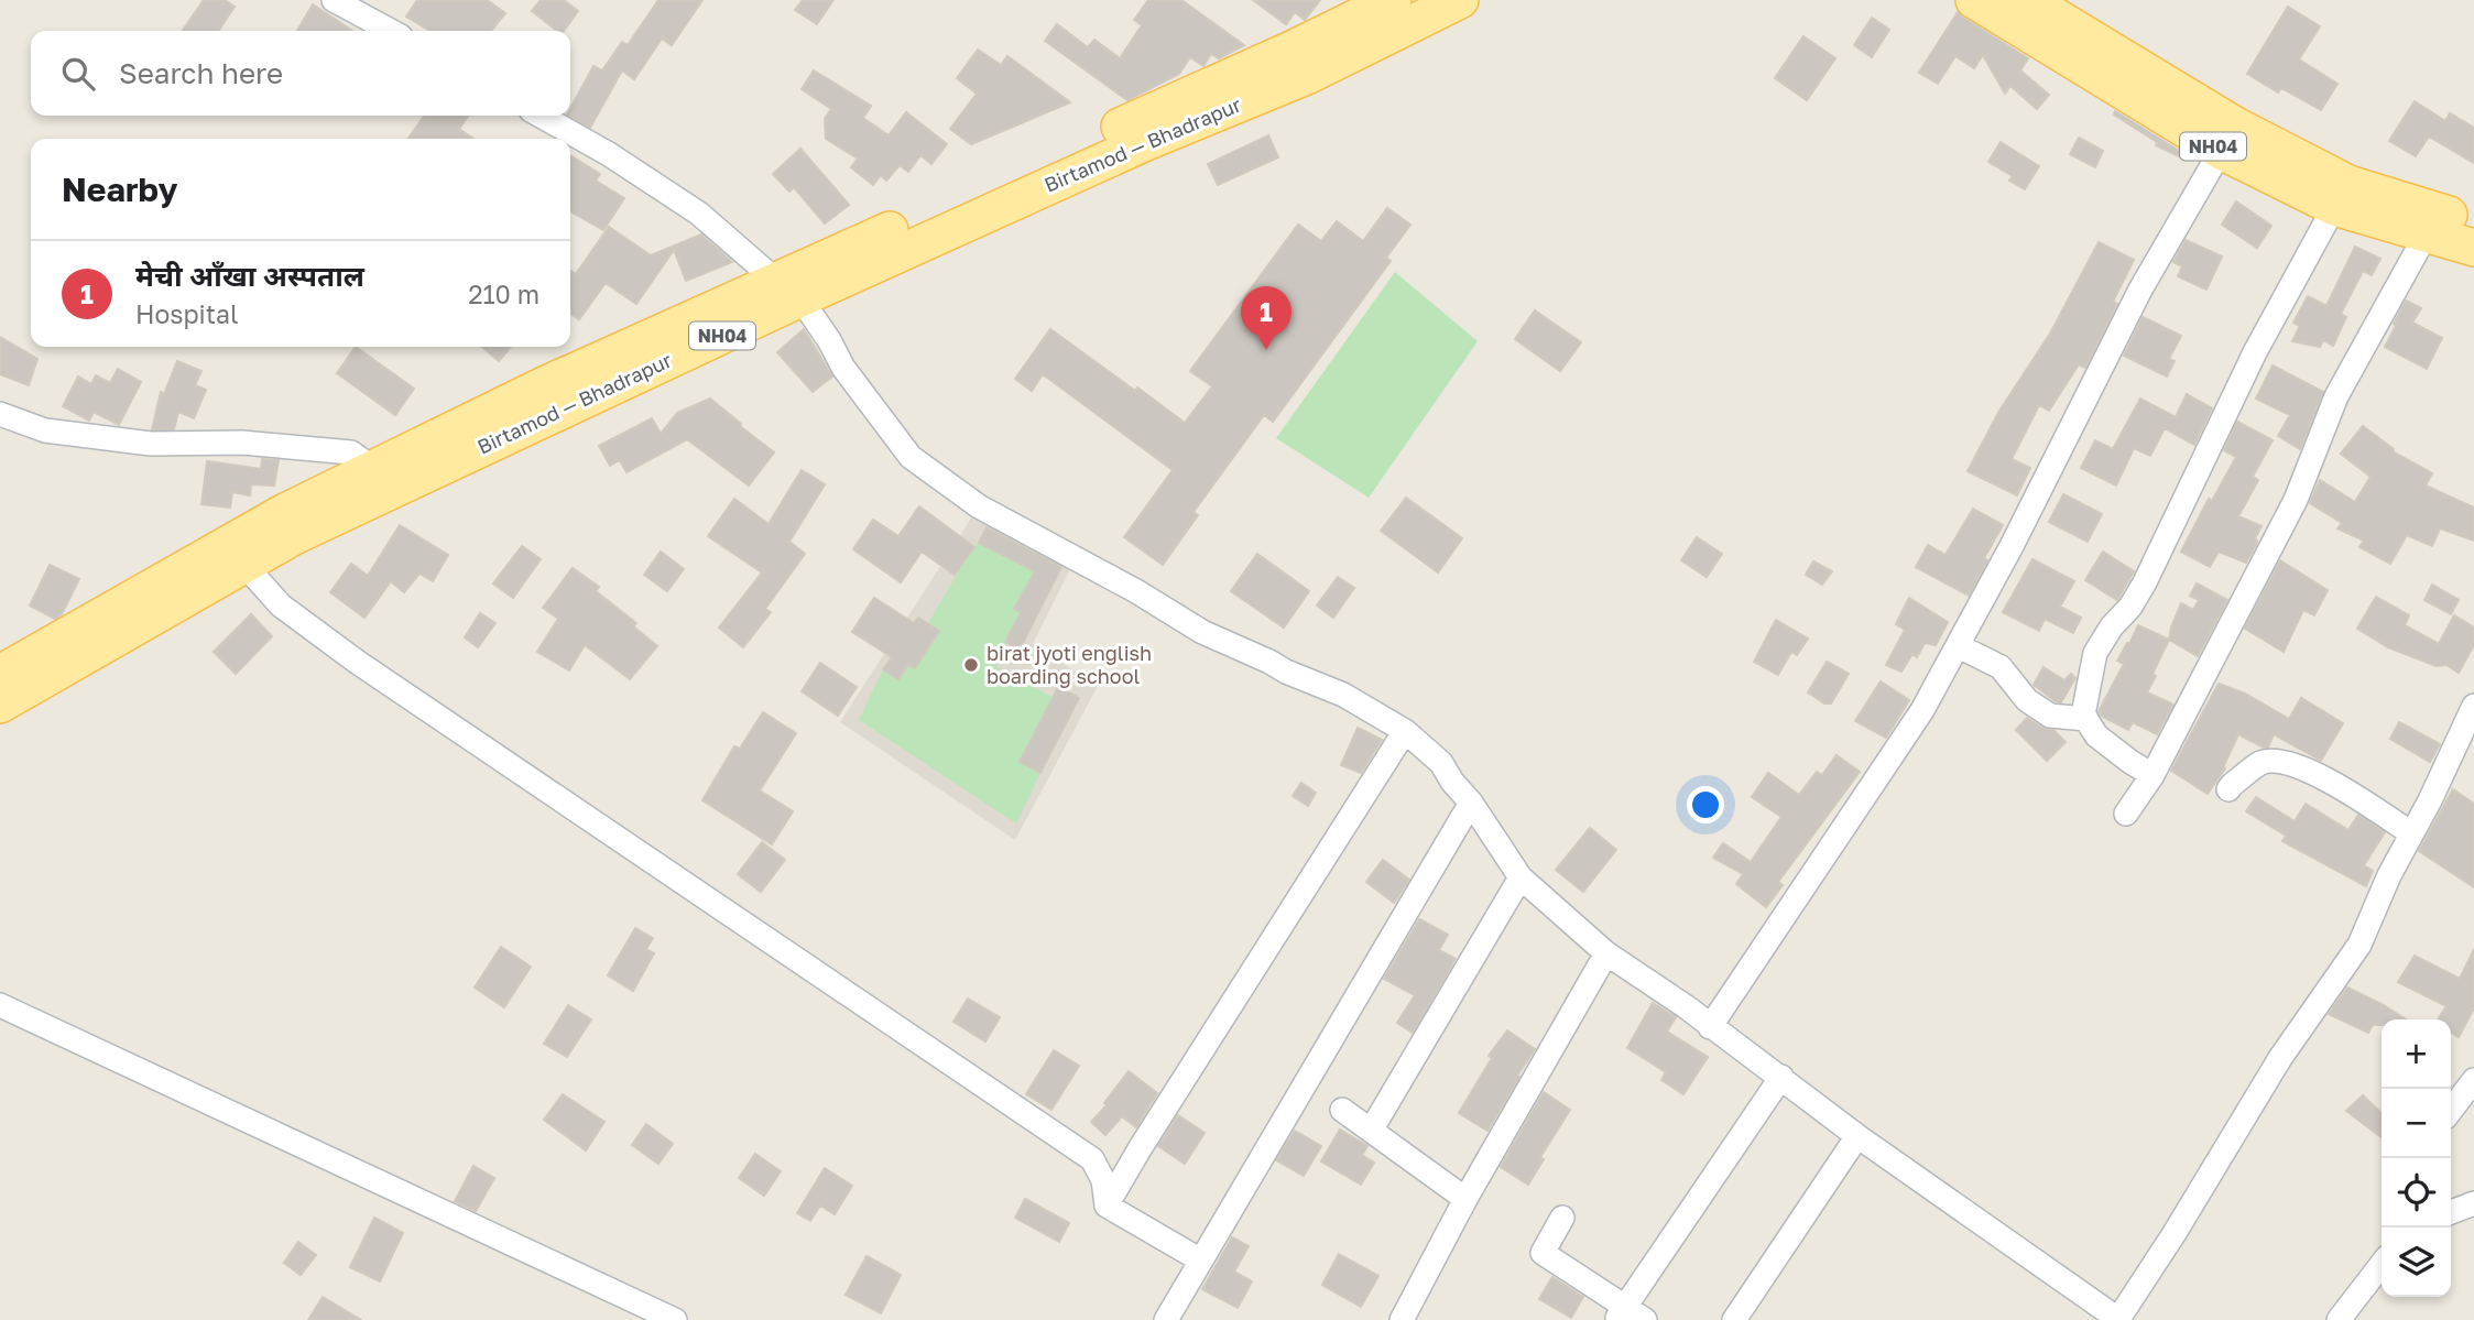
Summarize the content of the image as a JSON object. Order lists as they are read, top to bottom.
{
  "streets": {
    "main road": ["Birtamod — Bhadrapur", "NH04"]
  },
  "places": ["birat jyoti english boarding school"],
  "page": {
    "search": "Search here",
    "heading": "Nearby",
    "list": [
      {
        "mark": "1",
        "name": "मेची आँखा अस्पताल",
        "note": "Hospital",
        "value": "210 m"
      }
    ],
    "pins": "1",
    "map_buttons": ["+", "−"]
  }
}
